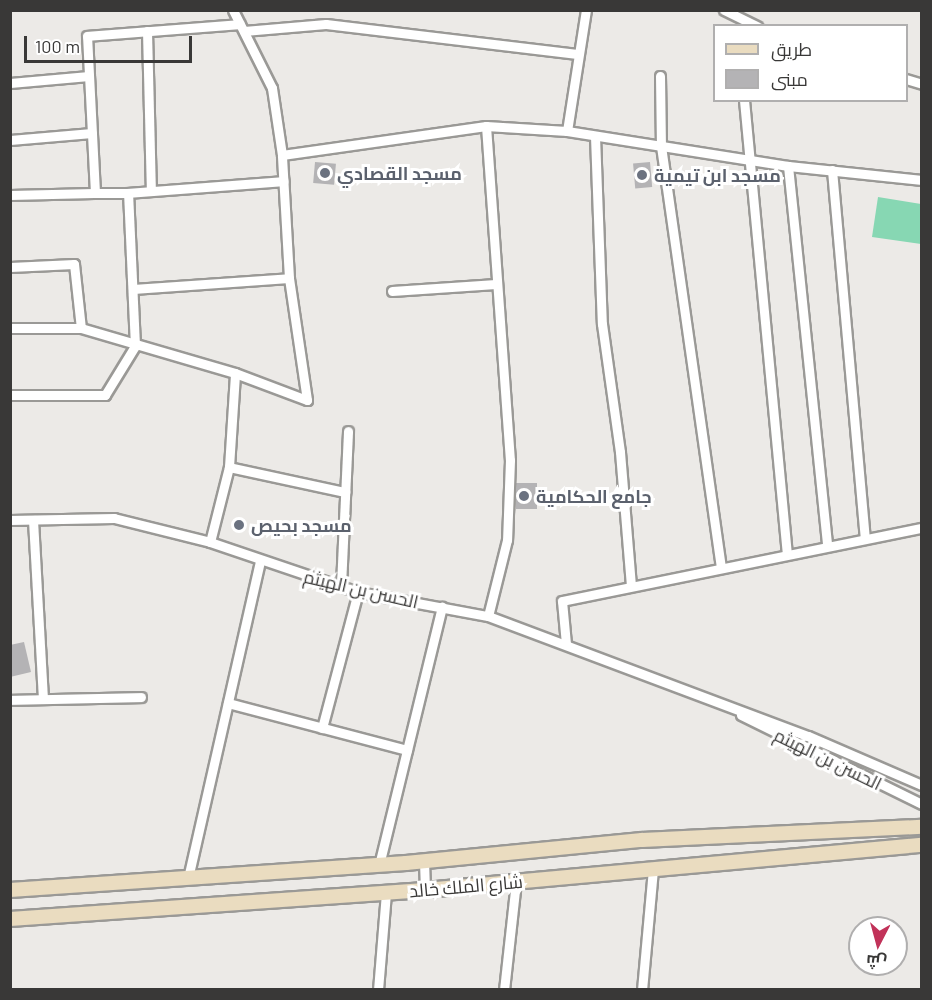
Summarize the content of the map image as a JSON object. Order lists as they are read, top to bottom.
{
  "streets": {
    "main road": ["شارع الملك خالد"],
    "street": ["الحسن بن الهيثم"]
  },
  "places": [
    "مسجد القصادي",
    "مسجد ابن تيمية",
    "جامع الحكامية",
    "مسجد بحيص"
  ],
  "legend": ["طريق", "مبنى"],
  "scale_bar": "100 m",
  "north": "bottom"
}
